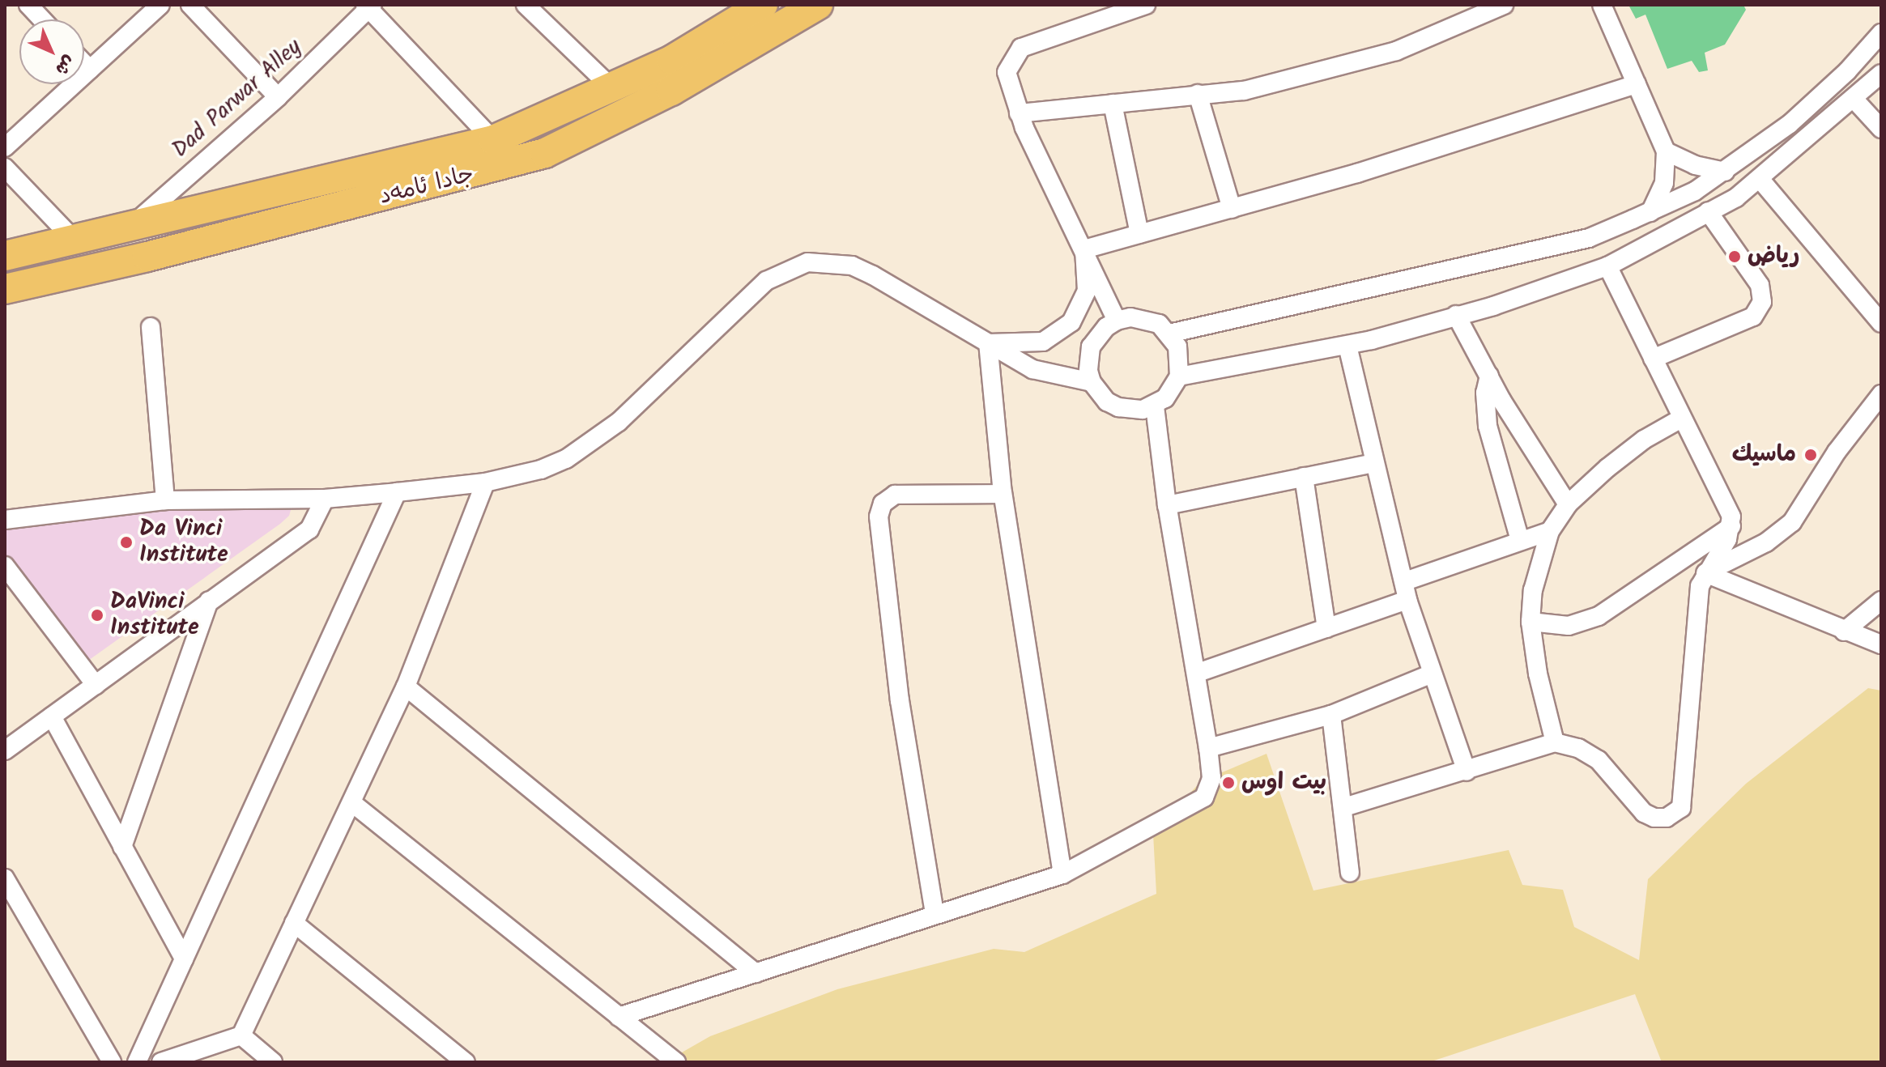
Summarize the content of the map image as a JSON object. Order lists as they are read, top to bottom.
{
  "streets": {
    "main road": ["جادا ئامەد"],
    "street": ["Dad Parwar Alley"]
  },
  "crossings": [
    ["Dad Parwar Alley", "جادا ئامەد"]
  ],
  "places": [
    "رياض",
    "ماسيك",
    "Da Vinci Institute",
    "DaVinci Institute",
    "بيت اوس"
  ],
  "north": "bottom right"
}
